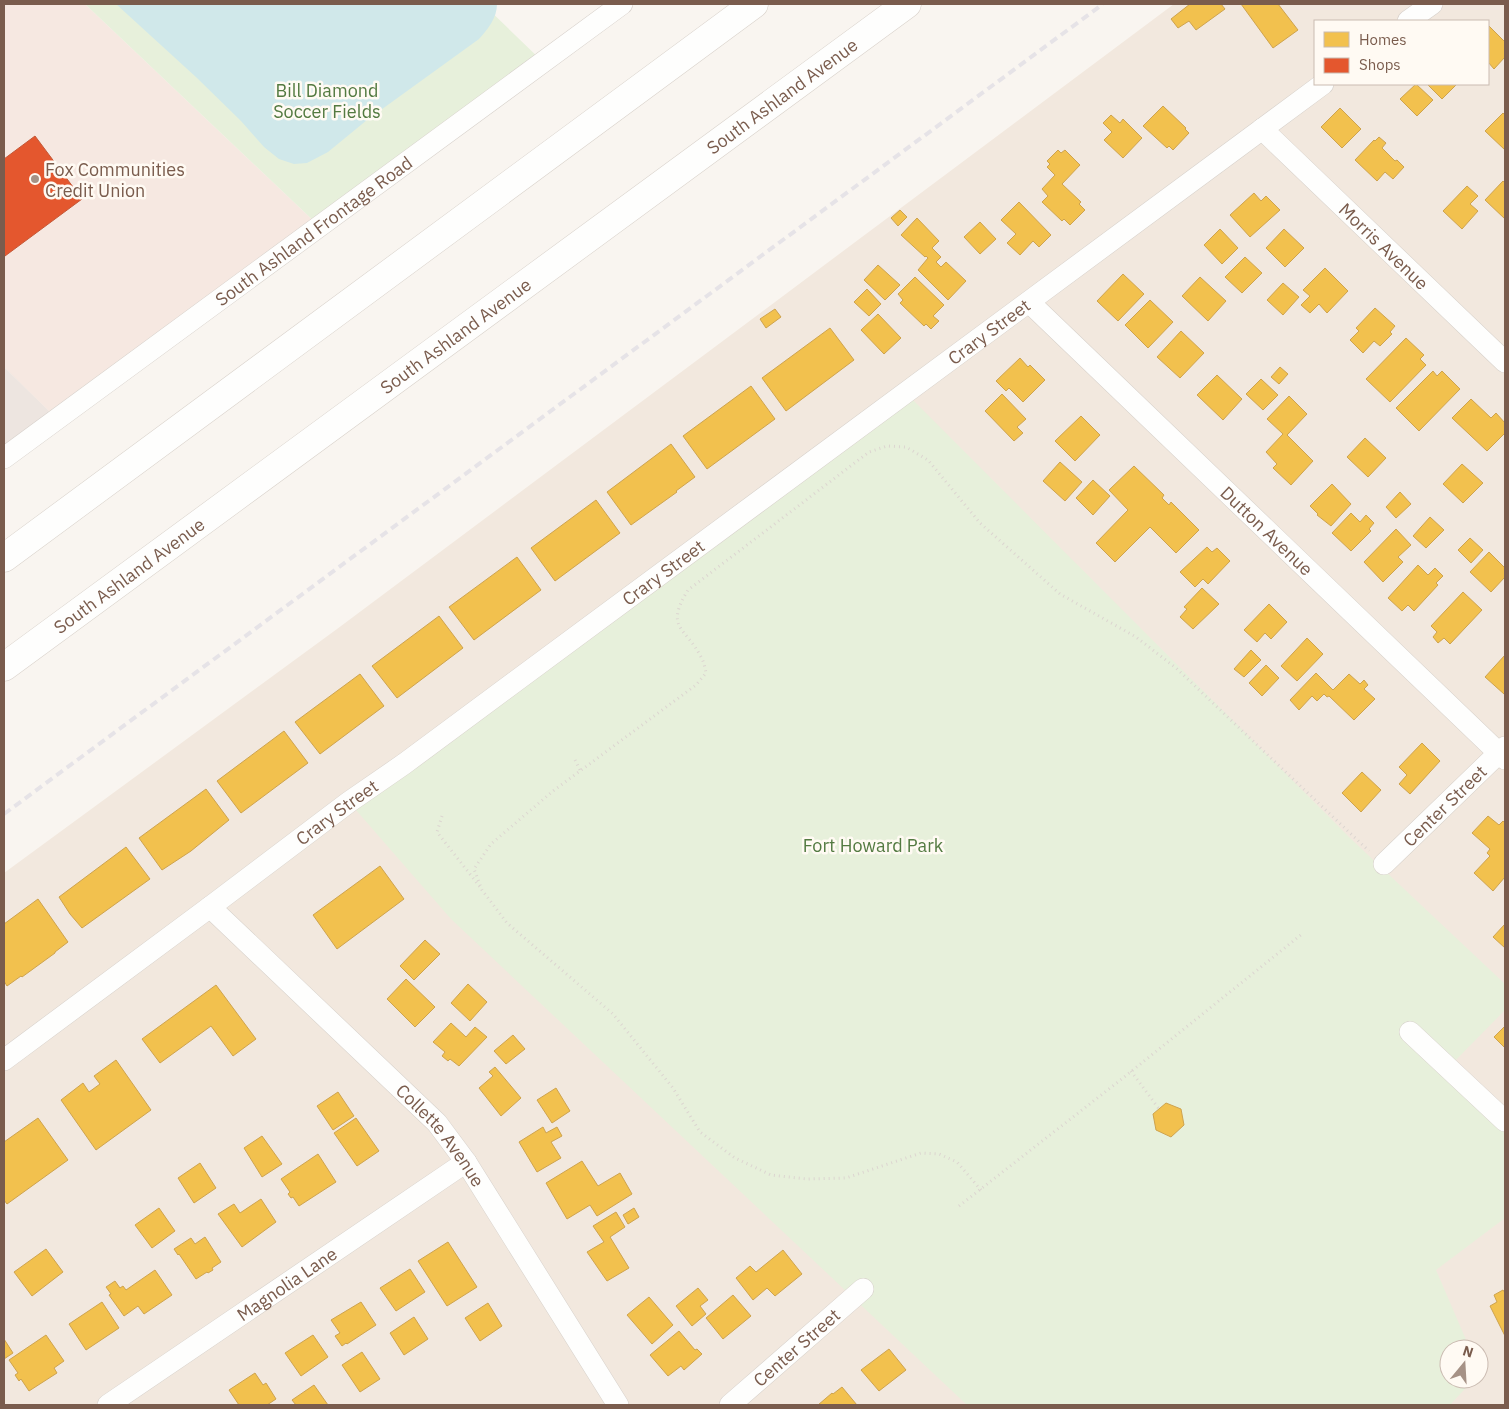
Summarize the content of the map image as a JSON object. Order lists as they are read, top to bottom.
{
  "streets": {
    "main road": ["South Ashland Avenue"],
    "street": [
      "South Ashland Frontage Road",
      "Morris Avenue",
      "Crary Street",
      "Dutton Avenue",
      "Center Street",
      "Collette Avenue",
      "Magnolia Lane"
    ]
  },
  "crossings": [
    ["Morris Avenue", "Crary Street"],
    ["Crary Street", "Dutton Avenue"],
    ["Crary Street", "Collette Avenue"],
    ["Dutton Avenue", "Center Street"],
    ["Collette Avenue", "Magnolia Lane"]
  ],
  "parks": ["Bill Diamond Soccer Fields", "Fort Howard Park"],
  "places": ["Fox Communities Credit Union"],
  "legend": ["Homes", "Shops"],
  "north": "top"
}
